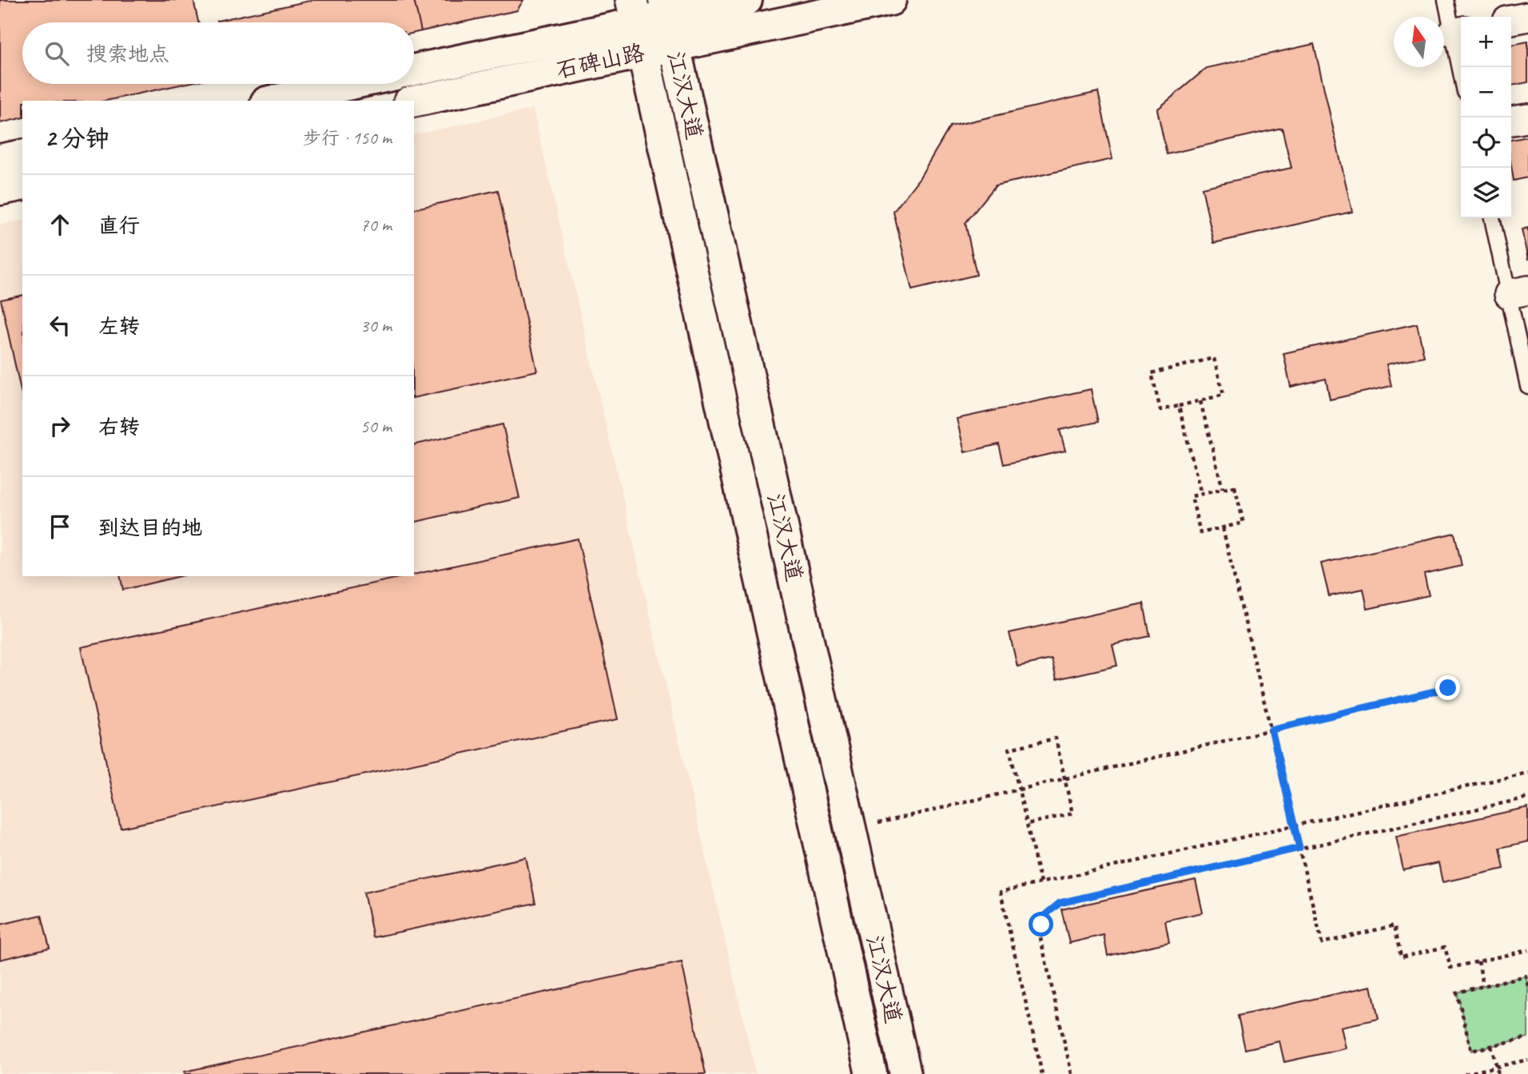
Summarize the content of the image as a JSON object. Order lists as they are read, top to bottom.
{
  "streets": {
    "main road": ["石碑山路", "江汉大道"]
  },
  "crossings": [
    ["石碑山路", "江汉大道"]
  ],
  "north": "top",
  "page": {
    "map_buttons": ["+", "−"],
    "search": "搜索地点",
    "heading": ["2 分钟", "步行 · 150 m"],
    "list": [
      ["直行", "70 m"],
      ["左转", "30 m"],
      ["右转", "50 m"],
      "到达目的地"
    ]
  }
}
